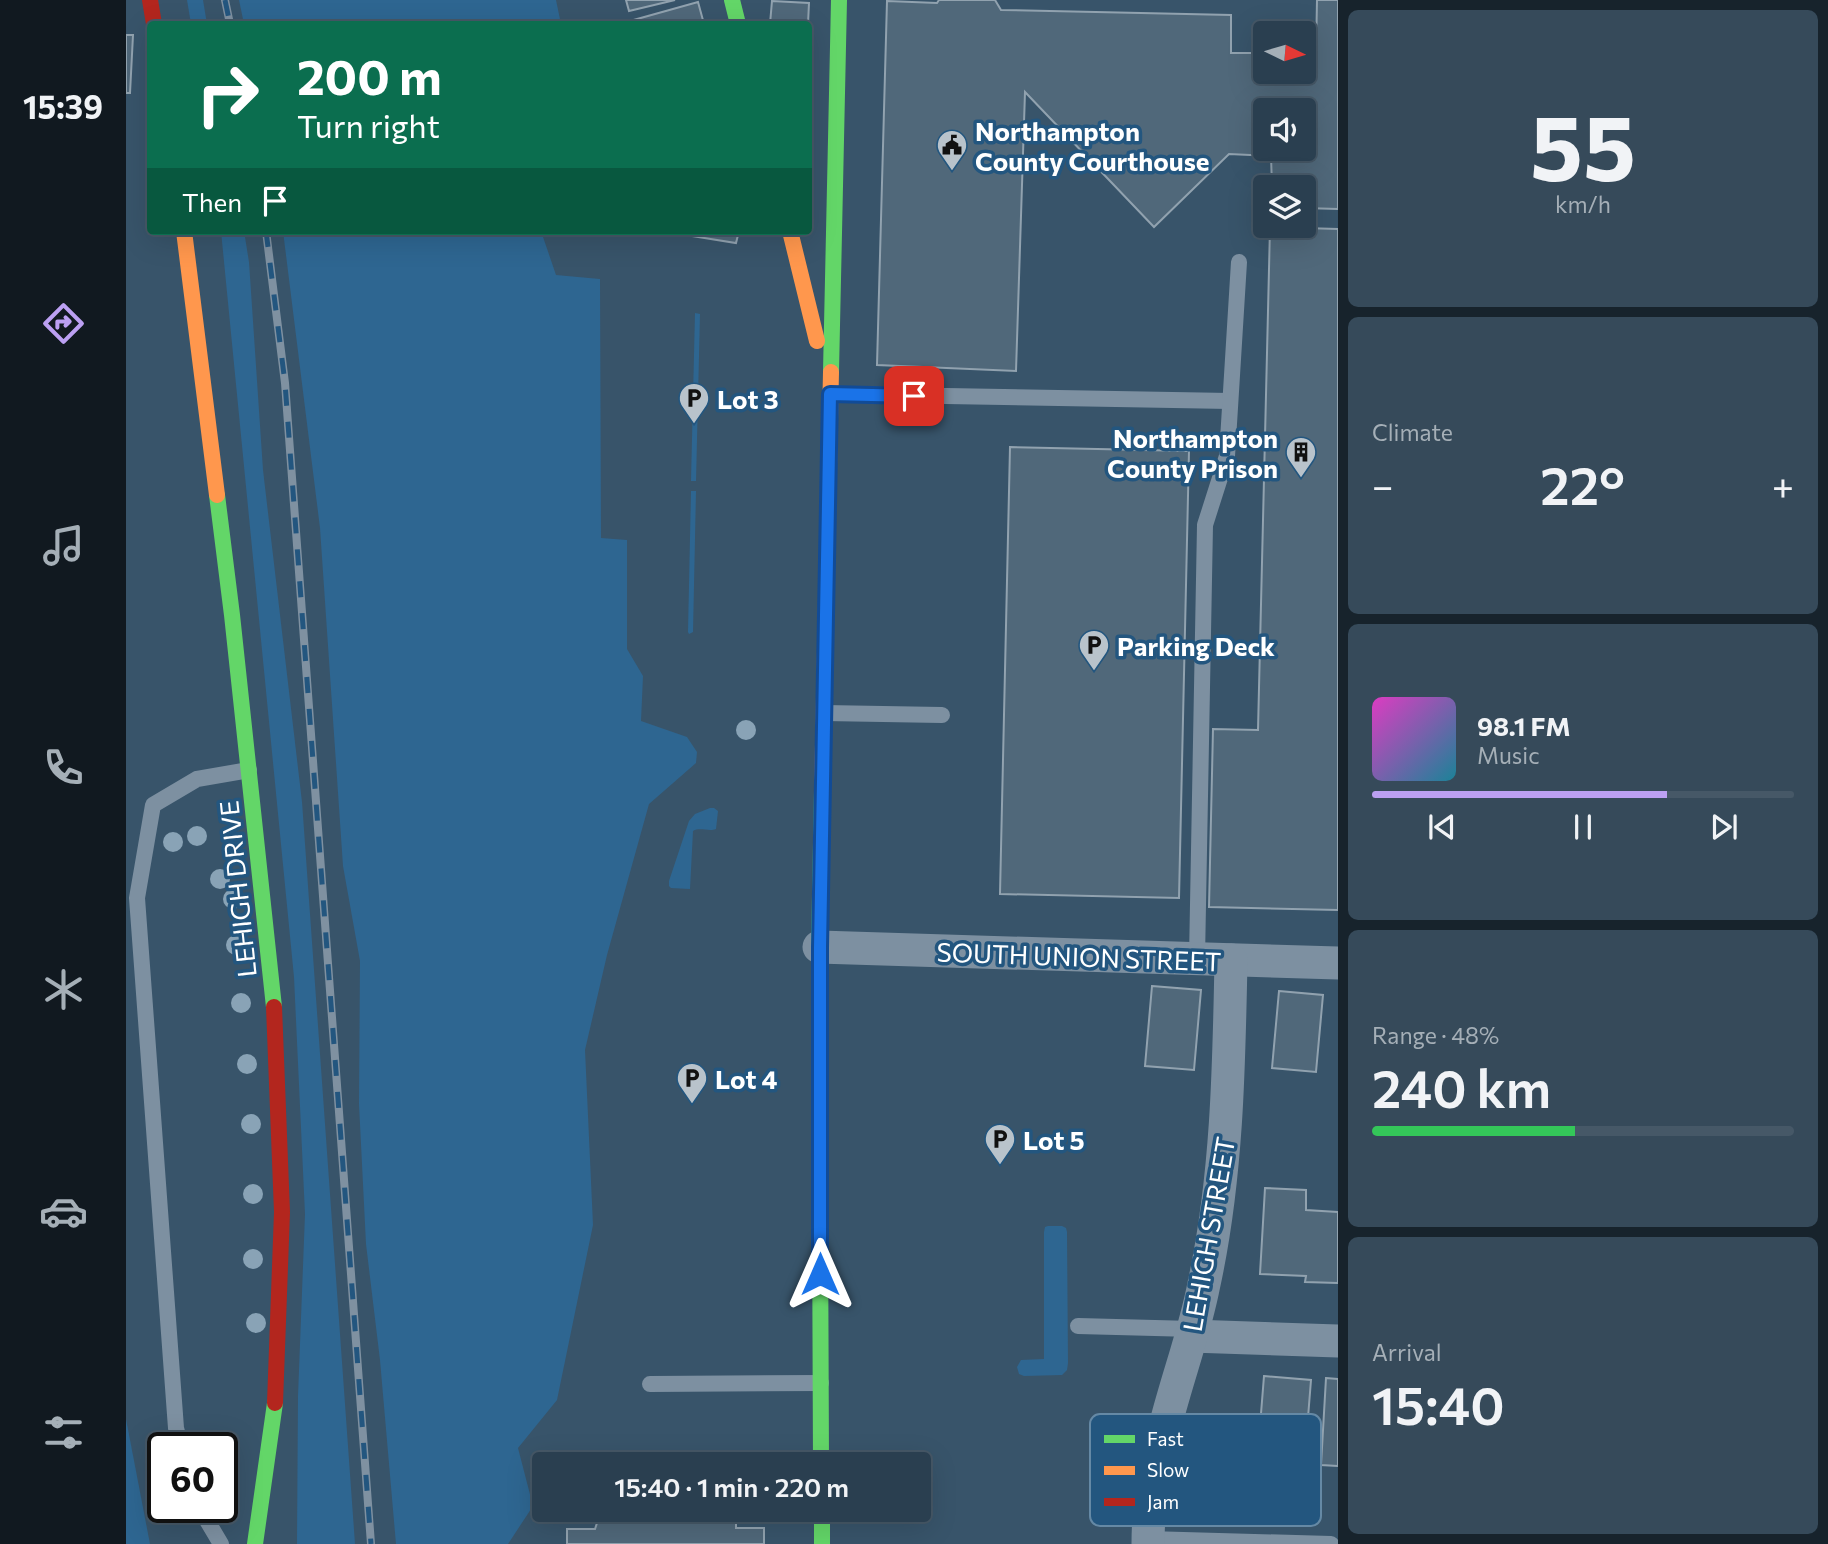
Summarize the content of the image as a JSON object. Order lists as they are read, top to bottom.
{
  "streets": {
    "main road": ["LEHIGH DRIVE"],
    "street": ["SOUTH UNION STREET", "LEHIGH STREET"]
  },
  "crossings": [
    ["SOUTH UNION STREET", "LEHIGH STREET"]
  ],
  "places": {
    "public building": ["Northampton County Courthouse"],
    "parking": [
      "Lot 3",
      "Parking Deck",
      "Lot 4",
      "Lot 5"
    ],
    "building": ["Northampton County Prison"]
  },
  "legend": ["Fast", "Slow", "Jam"],
  "north": "right",
  "page": {
    "tabs": "15:39",
    "tile": [
      ["55", "km/h"],
      "Climate",
      ["Range · 48%", "240 km"],
      ["Arrival", "15:40"]
    ],
    "turn": ["200 m", "Turn right"],
    "then": "Then",
    "heat": ["−", "22°", "+"],
    "song": ["98.1 FM", "Music"],
    "limit": "60",
    "trip": "15:40 · 1 min · 220 m"
  }
}
